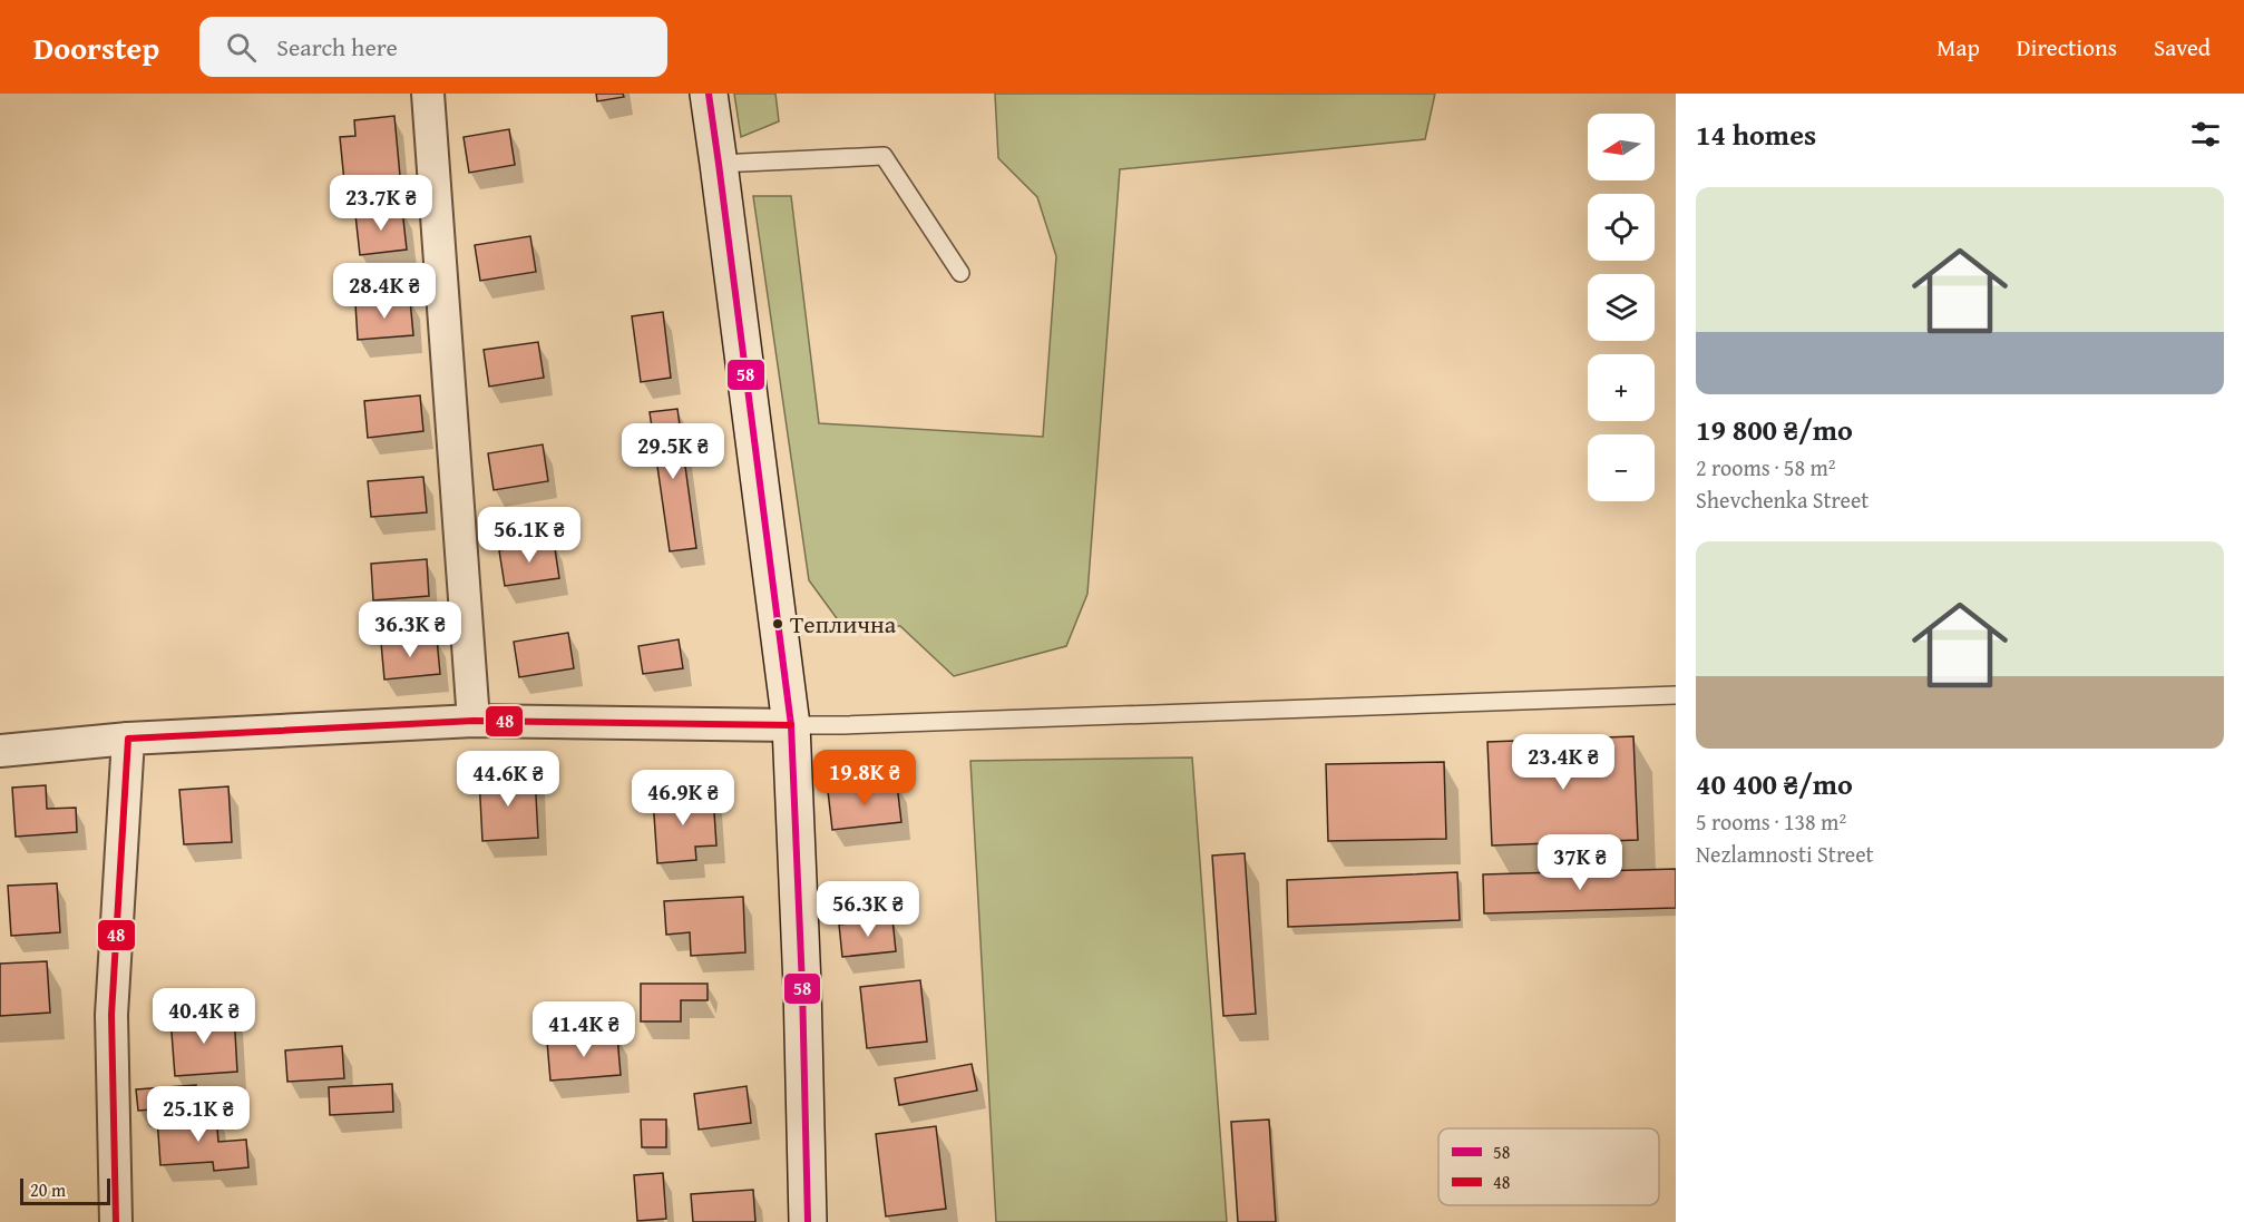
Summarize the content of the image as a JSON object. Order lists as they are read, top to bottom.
{
  "places": ["Теплична"],
  "lines": ["transit line 58", "transit line 48"],
  "legend": ["58", "48"],
  "scale_bar": "20 m",
  "north": "left",
  "page": {
    "header": "Doorstep",
    "search": "Search here",
    "nav": ["Map", "Directions", "Saved"],
    "heading": "14 homes",
    "map_buttons": ["+", "−"],
    "list": [
      {
        "name": "19 800 ₴/mo",
        "note": "2 rooms · 58 m² · Shevchenka Street"
      },
      {
        "name": "40 400 ₴/mo",
        "note": "5 rooms · 138 m² · Nezlamnosti Street"
      }
    ],
    "price": [
      "23.7K ₴",
      "28.4K ₴",
      "29.5K ₴",
      "56.1K ₴",
      "36.3K ₴",
      "23.4K ₴",
      "19.8K ₴",
      "44.6K ₴",
      "46.9K ₴",
      "37K ₴",
      "56.3K ₴",
      "40.4K ₴",
      "41.4K ₴",
      "25.1K ₴"
    ],
    "scale": "20 m"
  }
}
